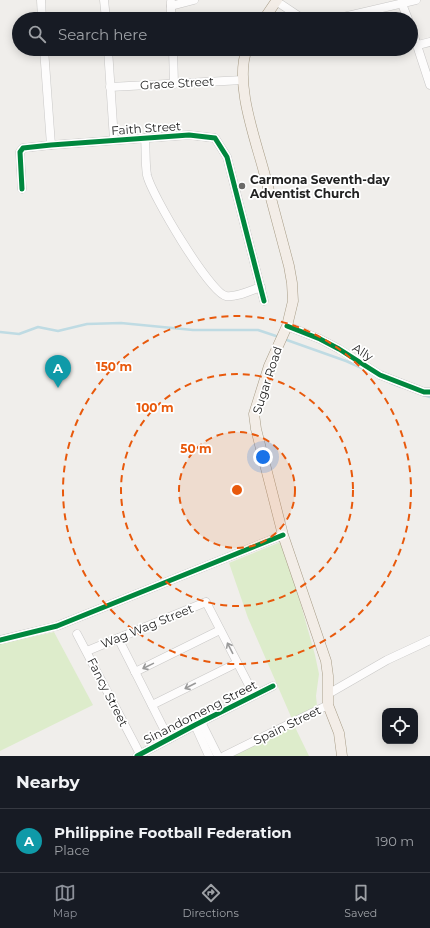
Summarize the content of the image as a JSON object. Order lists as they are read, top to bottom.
{
  "streets": {
    "main road": ["Sugar Road"],
    "street": [
      "Grace Street",
      "Faith Street",
      "Ally",
      "Wag Wag Street",
      "Fancy Street",
      "Sinandomeng Street",
      "Spain Street"
    ]
  },
  "crossings": [
    ["Grace Street", "Sugar Road"],
    ["Ally", "Sugar Road"],
    ["Sugar Road", "Spain Street"],
    ["Wag Wag Street", "Fancy Street"],
    ["Fancy Street", "Sinandomeng Street"]
  ],
  "places": ["Carmona Seventh-day Adventist Church"],
  "page": {
    "search": "Search here",
    "pins": "A",
    "heading": "Nearby",
    "list": [
      {
        "mark": "A",
        "name": "Philippine Football Federation",
        "note": "Place",
        "value": "190 m"
      }
    ],
    "nav": ["Map", "Directions", "Saved"]
  },
  "rings": ["150 m", "100 m", "50 m"]
}
